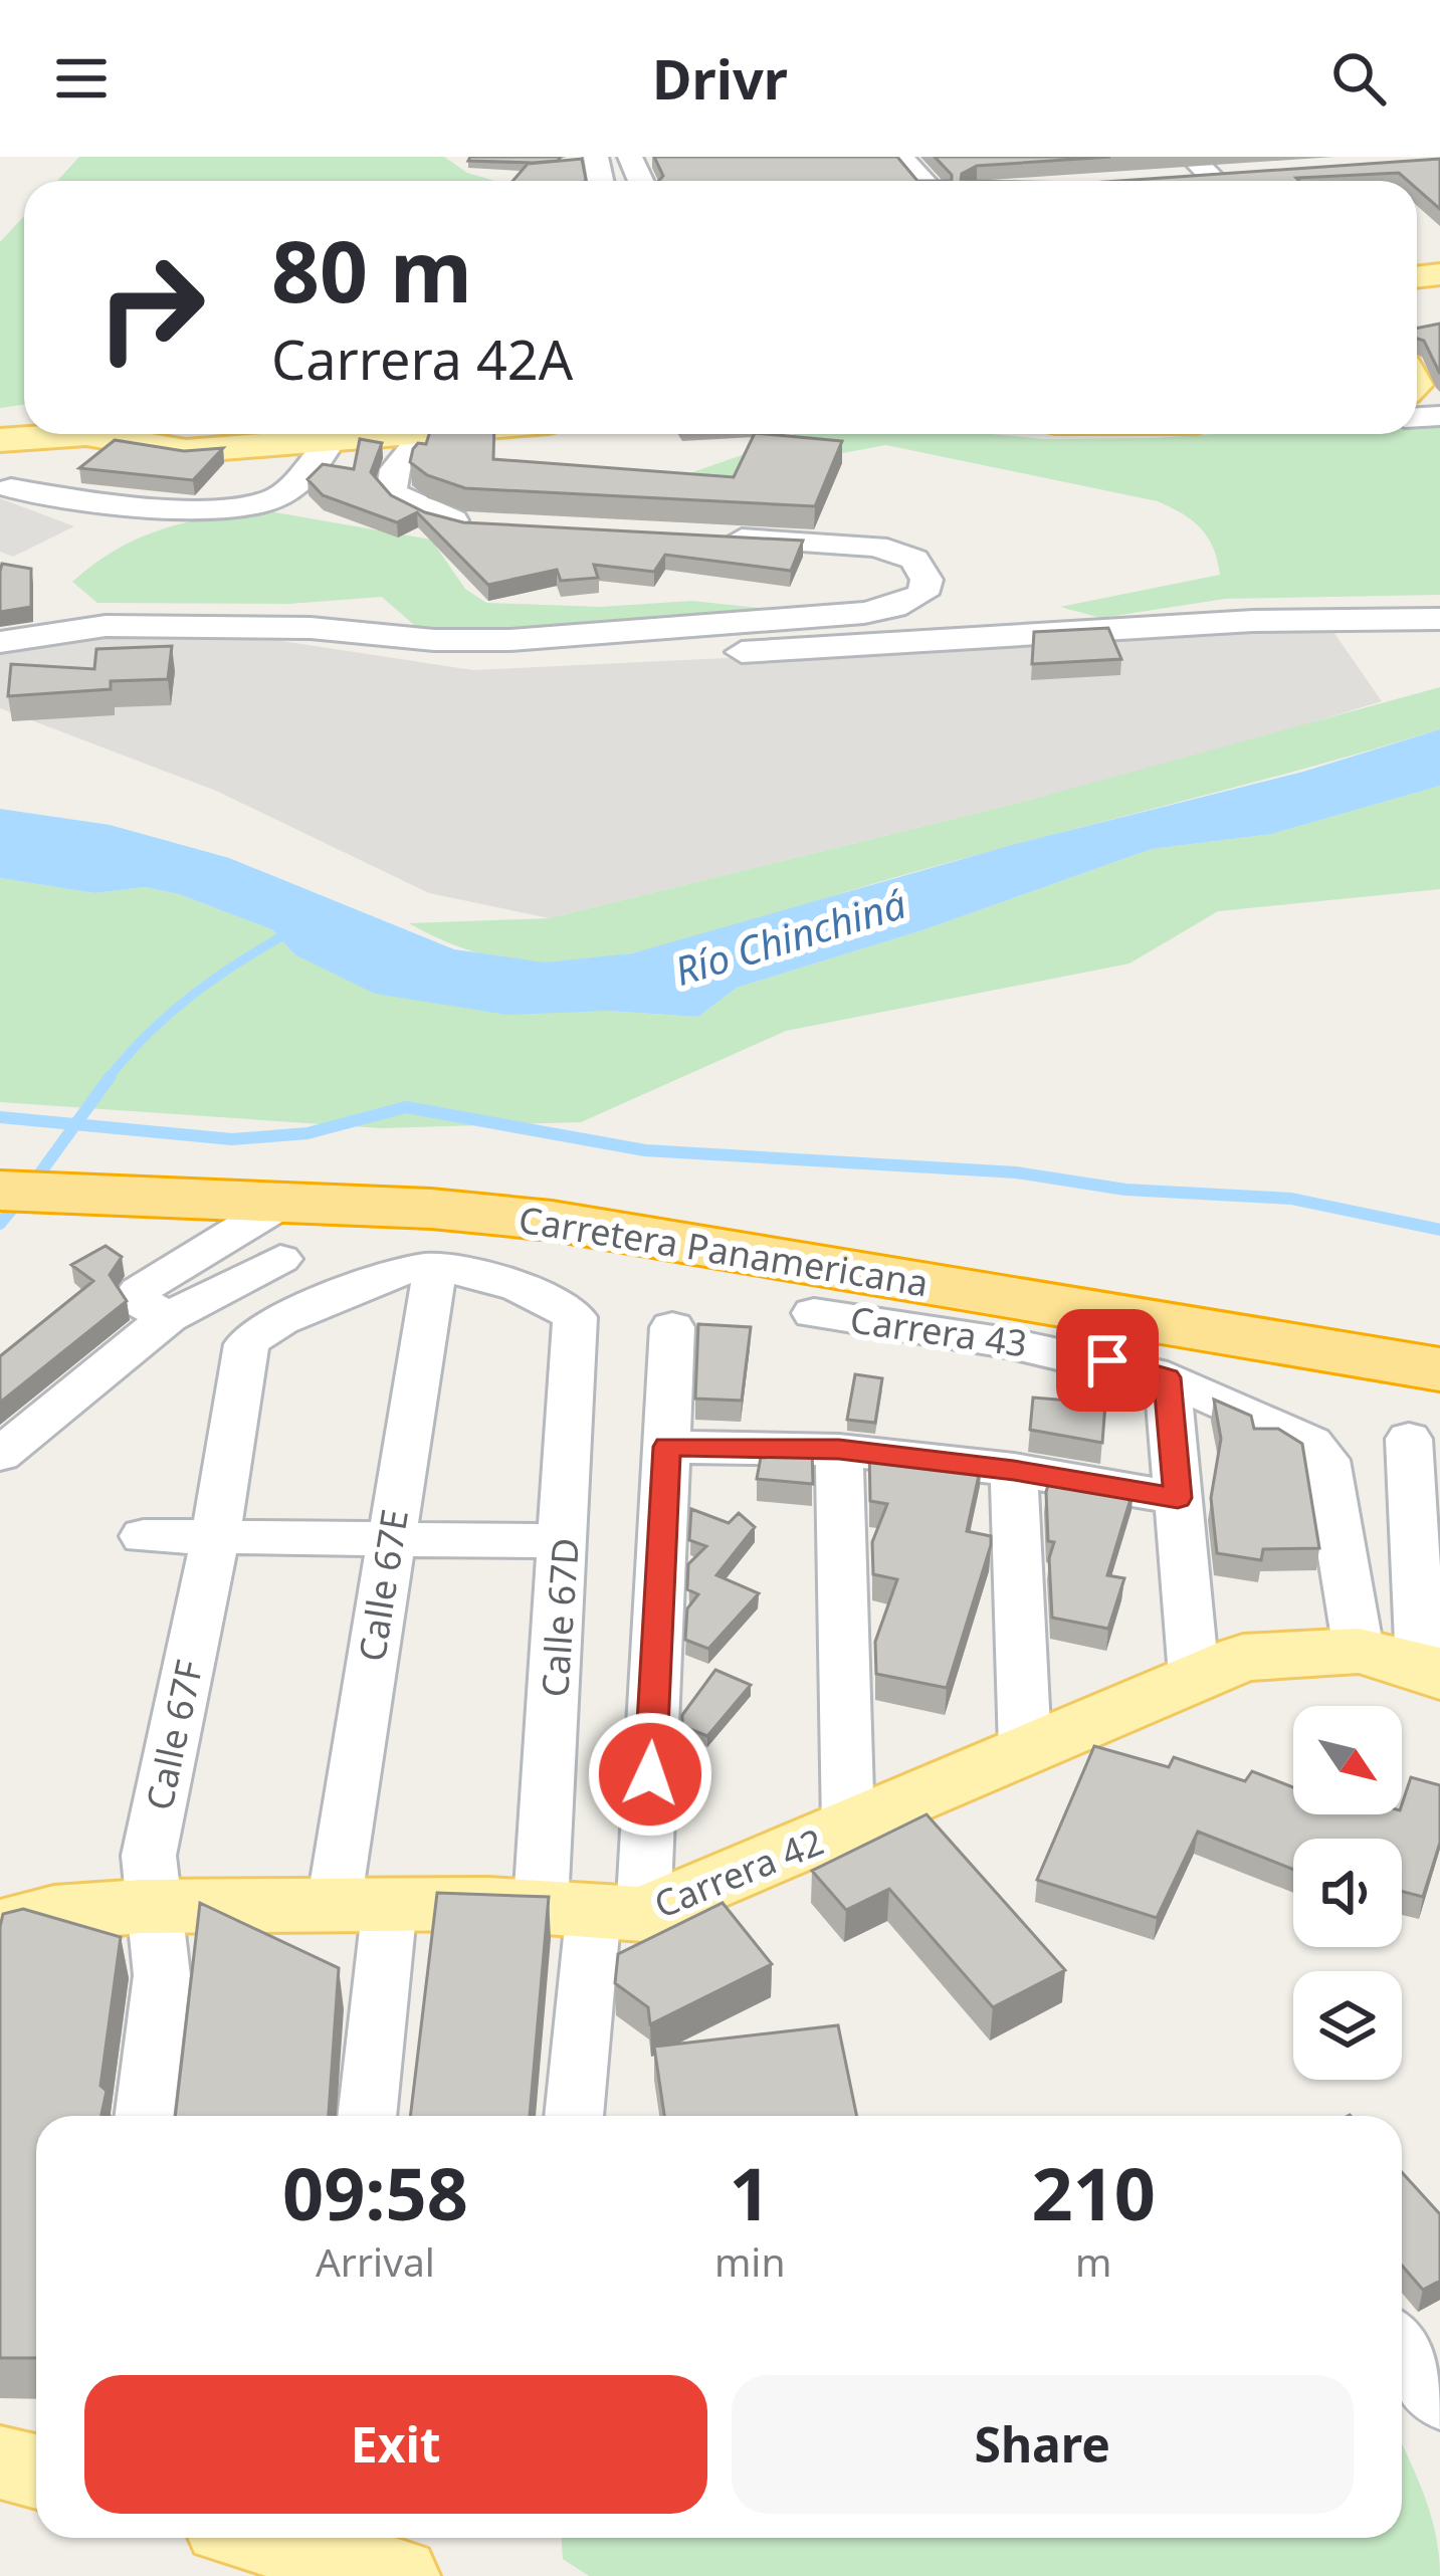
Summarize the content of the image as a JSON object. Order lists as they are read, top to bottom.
{
  "streets": {
    "highway": ["Carretera Panamericana"],
    "main road": ["Carrera 42"],
    "street": [
      "Carrera 43",
      "Calle 67E",
      "Calle 67D",
      "Calle 67F"
    ]
  },
  "crossings": [
    ["Carrera 43", "Carrera 42"],
    ["Calle 67E", "Calle 67D"],
    ["Calle 67E", "Calle 67F"],
    ["Calle 67E", "Carrera 42"],
    ["Calle 67D", "Calle 67F"],
    ["Calle 67D", "Carrera 42"],
    ["Calle 67F", "Carrera 42"]
  ],
  "water": ["Río Chinchiná"],
  "north": "bottom right",
  "page": {
    "header": "Drivr",
    "turn": ["80 m", "Carrera 42A"],
    "eta": [
      "09:58",
      "Arrival",
      "1",
      "min",
      "210",
      "m"
    ],
    "buttons": ["Exit", "Share"]
  }
}
